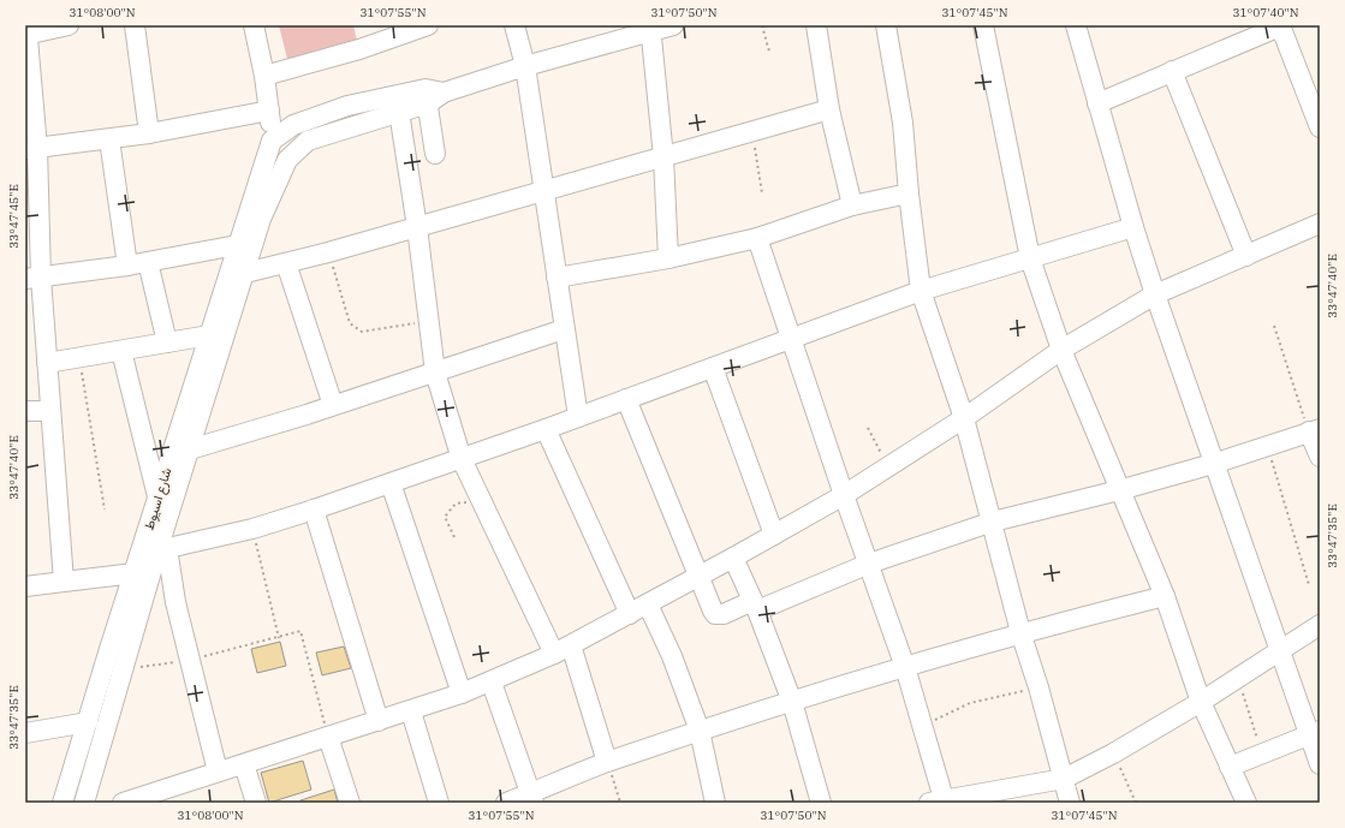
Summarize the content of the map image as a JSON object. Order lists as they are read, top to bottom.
{
  "streets": {
    "street": ["شارع اسيوط"]
  },
  "coordinates": [
    "31°08'00\"N",
    "31°07'55\"N",
    "31°07'50\"N",
    "31°07'45\"N",
    "31°07'40\"N",
    "33°47'45\"E",
    "33°47'40\"E",
    "33°47'35\"E"
  ]
}
